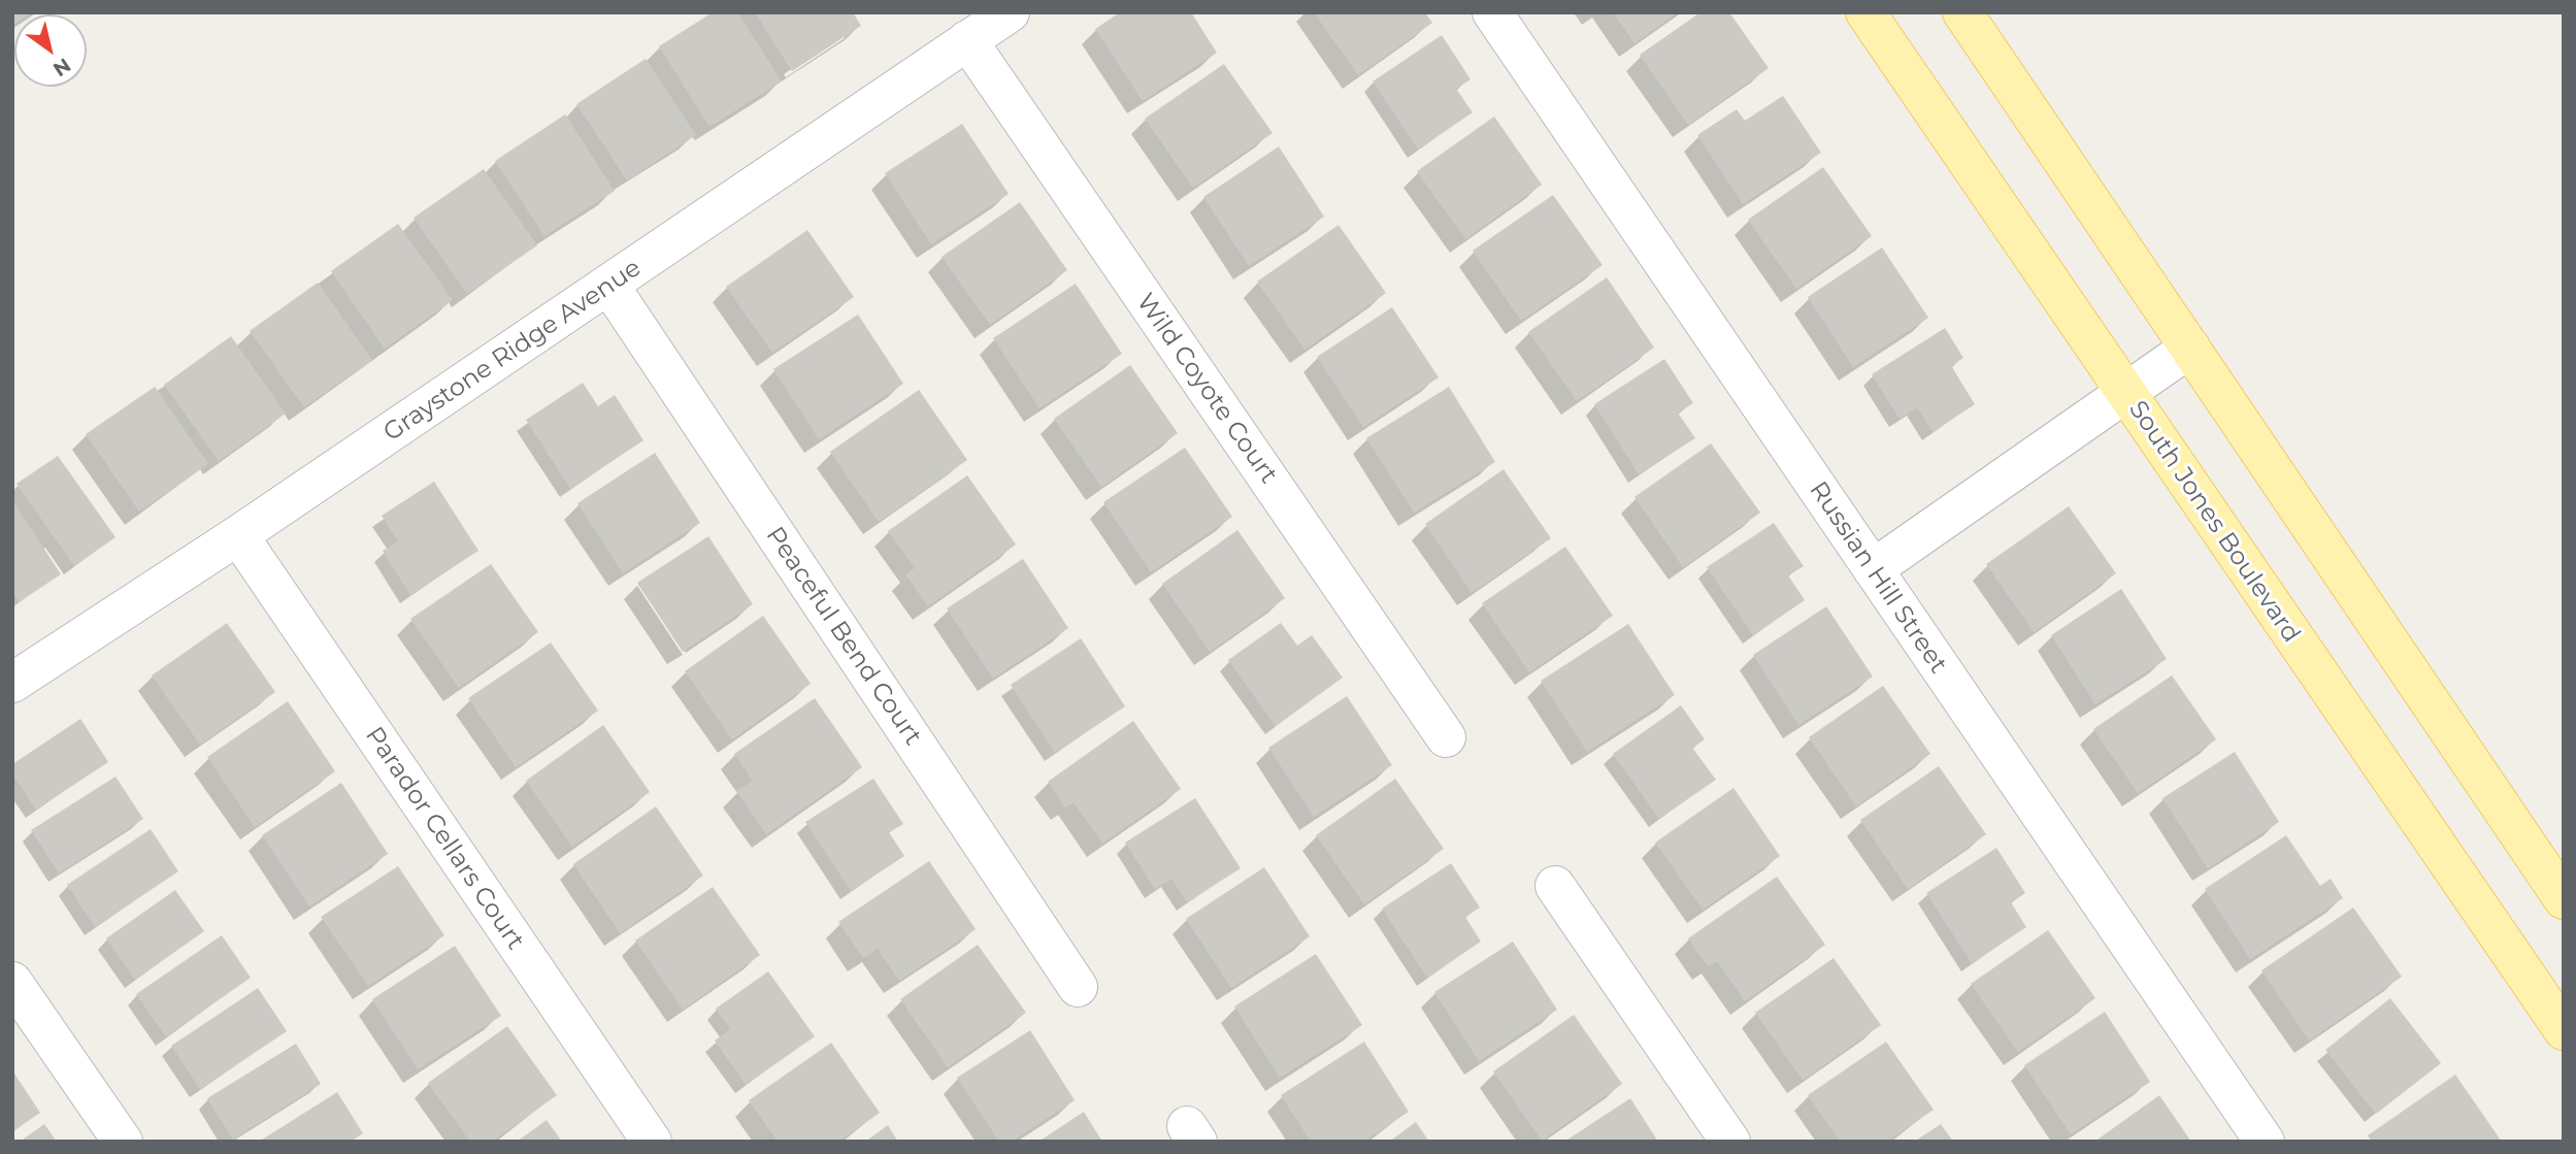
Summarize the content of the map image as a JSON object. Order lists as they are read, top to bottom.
{
  "streets": {
    "main road": ["South Jones Boulevard"],
    "street": [
      "Graystone Ridge Avenue",
      "Wild Coyote Court",
      "Russian Hill Street",
      "Peaceful Bend Court",
      "Parador Cellars Court"
    ]
  },
  "crossings": [
    ["Graystone Ridge Avenue", "Wild Coyote Court"],
    ["Graystone Ridge Avenue", "Peaceful Bend Court"],
    ["Graystone Ridge Avenue", "Parador Cellars Court"]
  ],
  "north": "bottom right"
}
